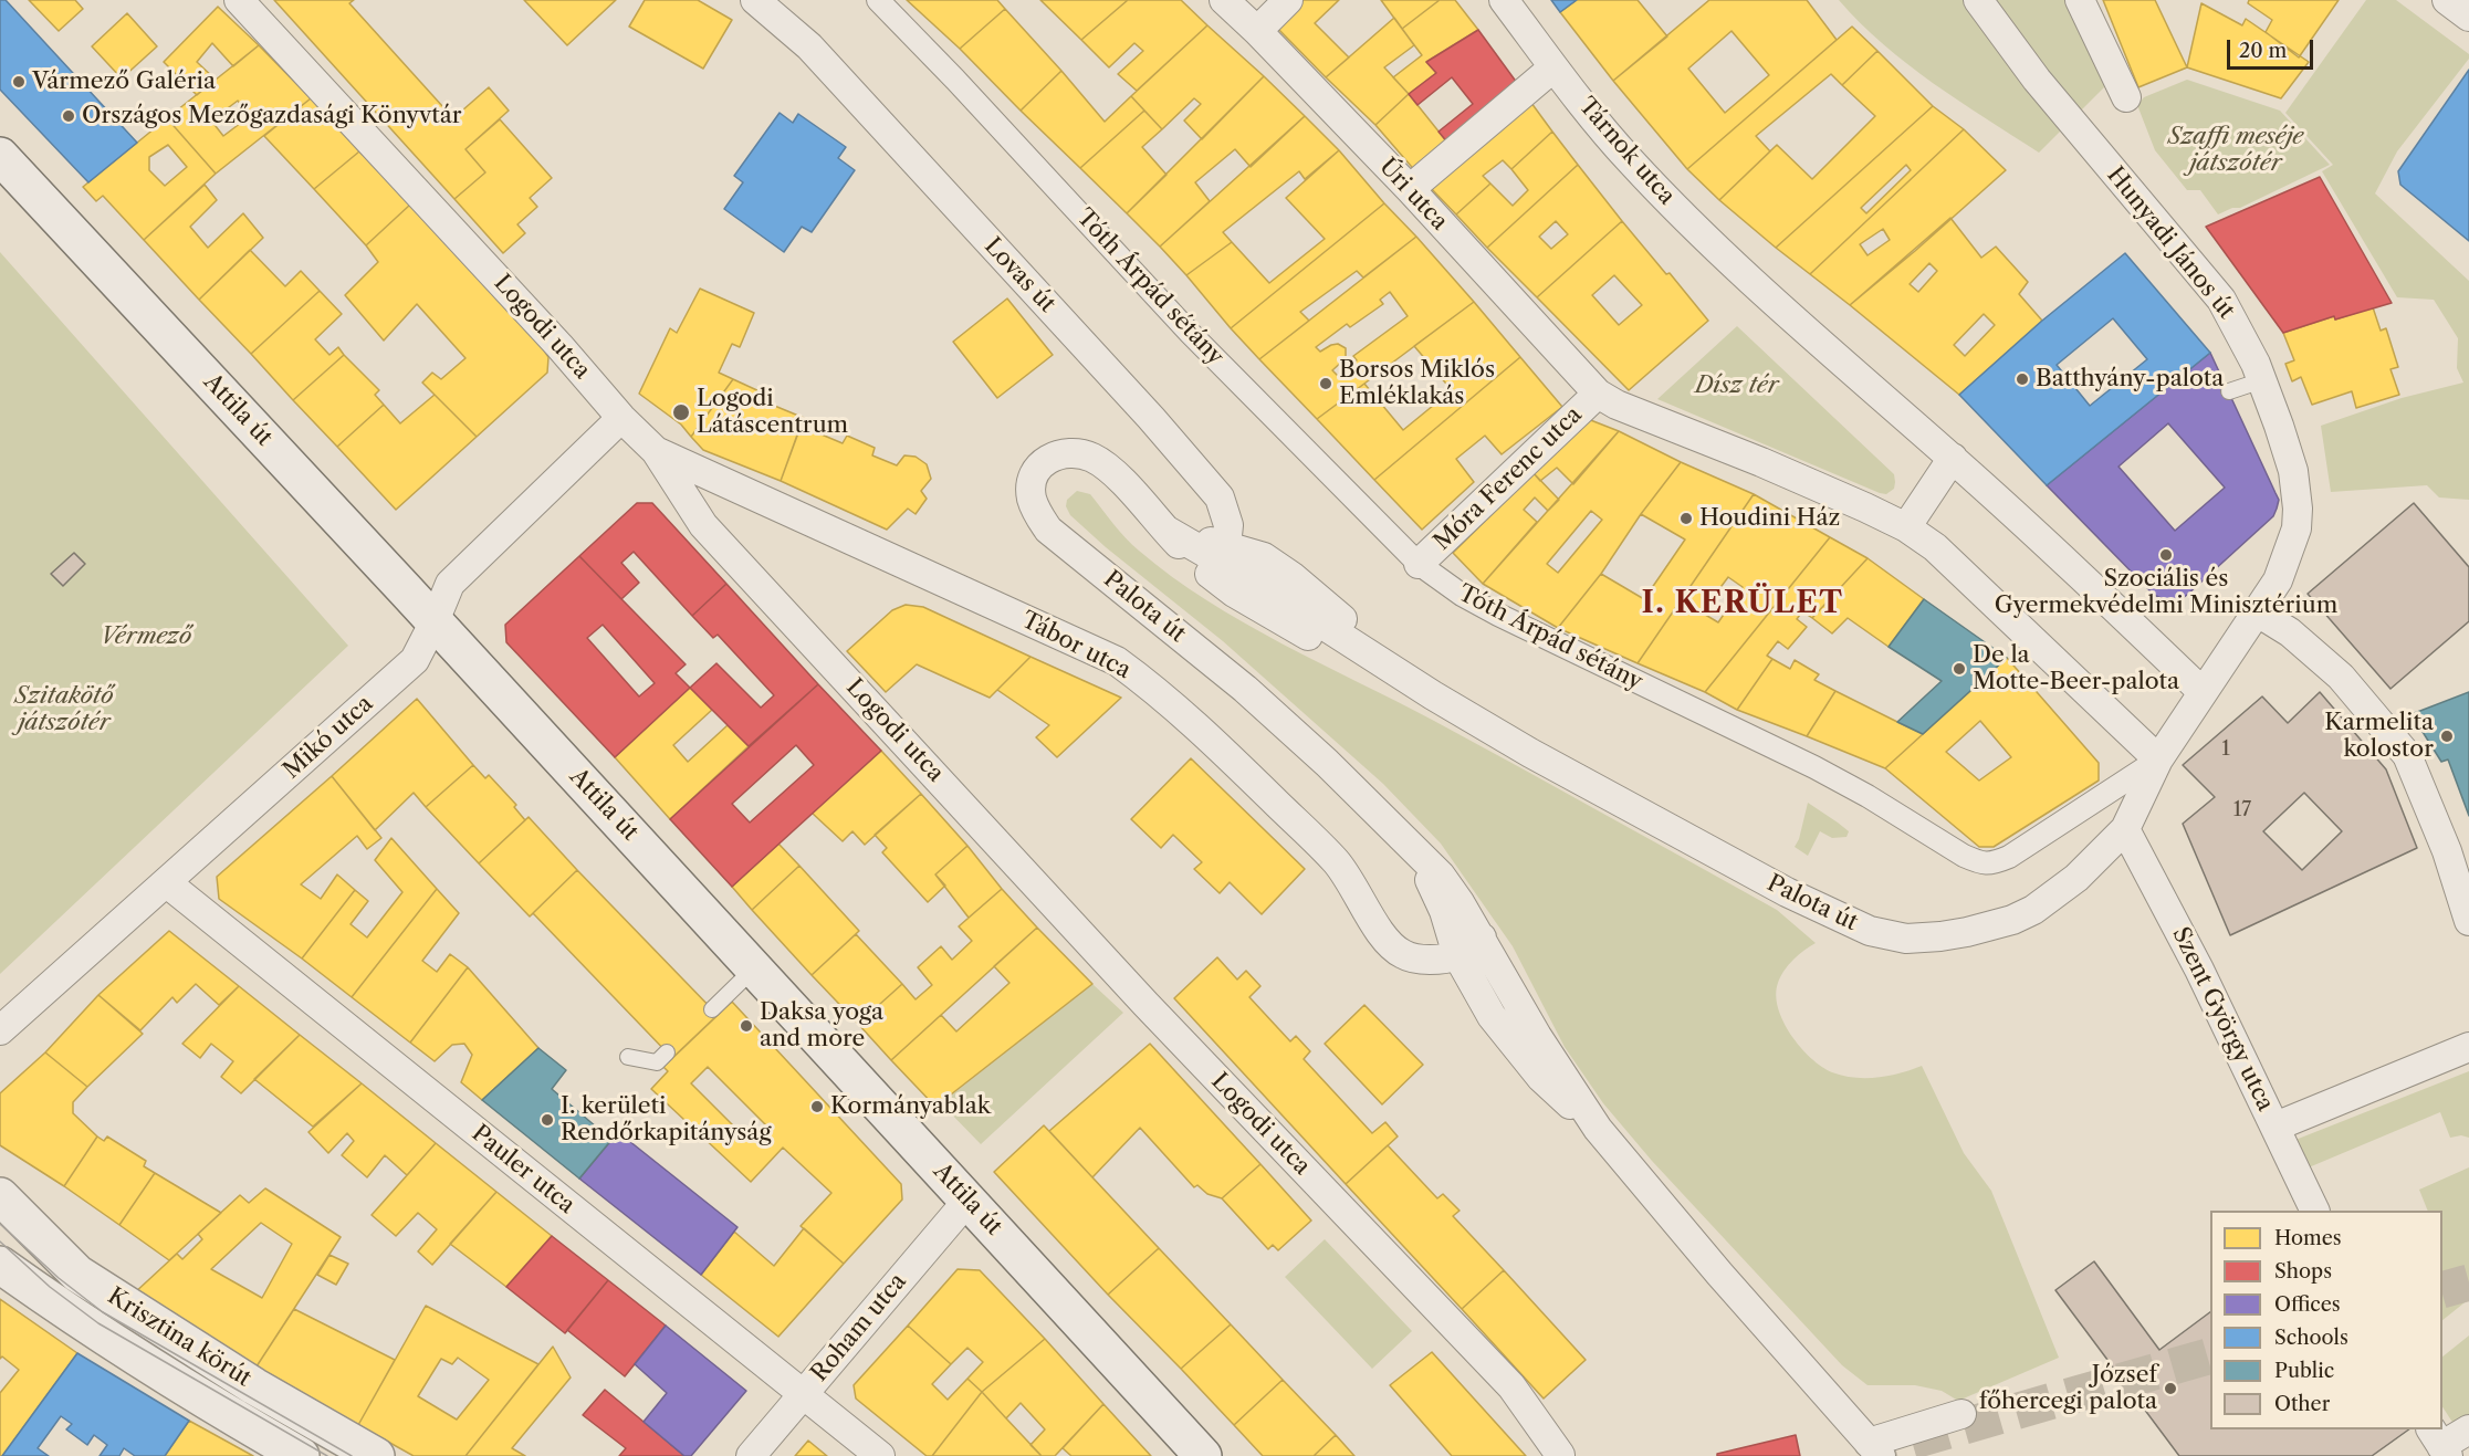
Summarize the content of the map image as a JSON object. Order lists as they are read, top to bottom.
{
  "streets": {
    "main road": ["Attila út", "Krisztina körút"],
    "street": [
      "Tárnok utca",
      "Úri utca",
      "Hunyadi János út",
      "Lovas út",
      "Tóth Árpád sétány",
      "Logodi utca",
      "Móra Ferenc utca",
      "Palota út",
      "Tábor utca",
      "Mikó utca",
      "Szent György utca",
      "Pauler utca",
      "Roham utca"
    ]
  },
  "crossings": [
    ["Úri utca", "Móra Ferenc utca"],
    ["Lovas út", "Palota út"],
    ["Tóth Árpád sétány", "Móra Ferenc utca"],
    ["Tóth Árpád sétány", "Palota út"],
    ["Logodi utca", "Tábor utca"],
    ["Logodi utca", "Mikó utca"],
    ["Attila út", "Mikó utca"],
    ["Attila út", "Roham utca"],
    ["Palota út", "Tábor utca"],
    ["Palota út", "Szent György utca"],
    ["Mikó utca", "Pauler utca"],
    ["Pauler utca", "Roham utca"]
  ],
  "districts": ["I. KERÜLET"],
  "parks": [
    "Szaffi meséje játszótér",
    "Dísz tér",
    "Vérmező",
    "Szitakötő játszótér"
  ],
  "places": [
    "Vármező Galéria",
    "Országos Mezőgazdasági Könyvtár",
    "Batthyány-palota",
    "Borsos Miklós Emléklakás",
    "Logodi Látáscentrum",
    "Houdini Ház",
    "Szociális és Gyermekvédelmi Minisztérium",
    "De la Motte-Beer-palota",
    "Karmelita kolostor",
    "Daksa yoga and more",
    "Kormányablak",
    "I. kerületi Rendőrkapitányság",
    "József főhercegi palota"
  ],
  "house_numbers": ["1", "17"],
  "legend": [
    "Homes",
    "Shops",
    "Offices",
    "Schools",
    "Public",
    "Other"
  ],
  "scale_bar": "20 m"
}
